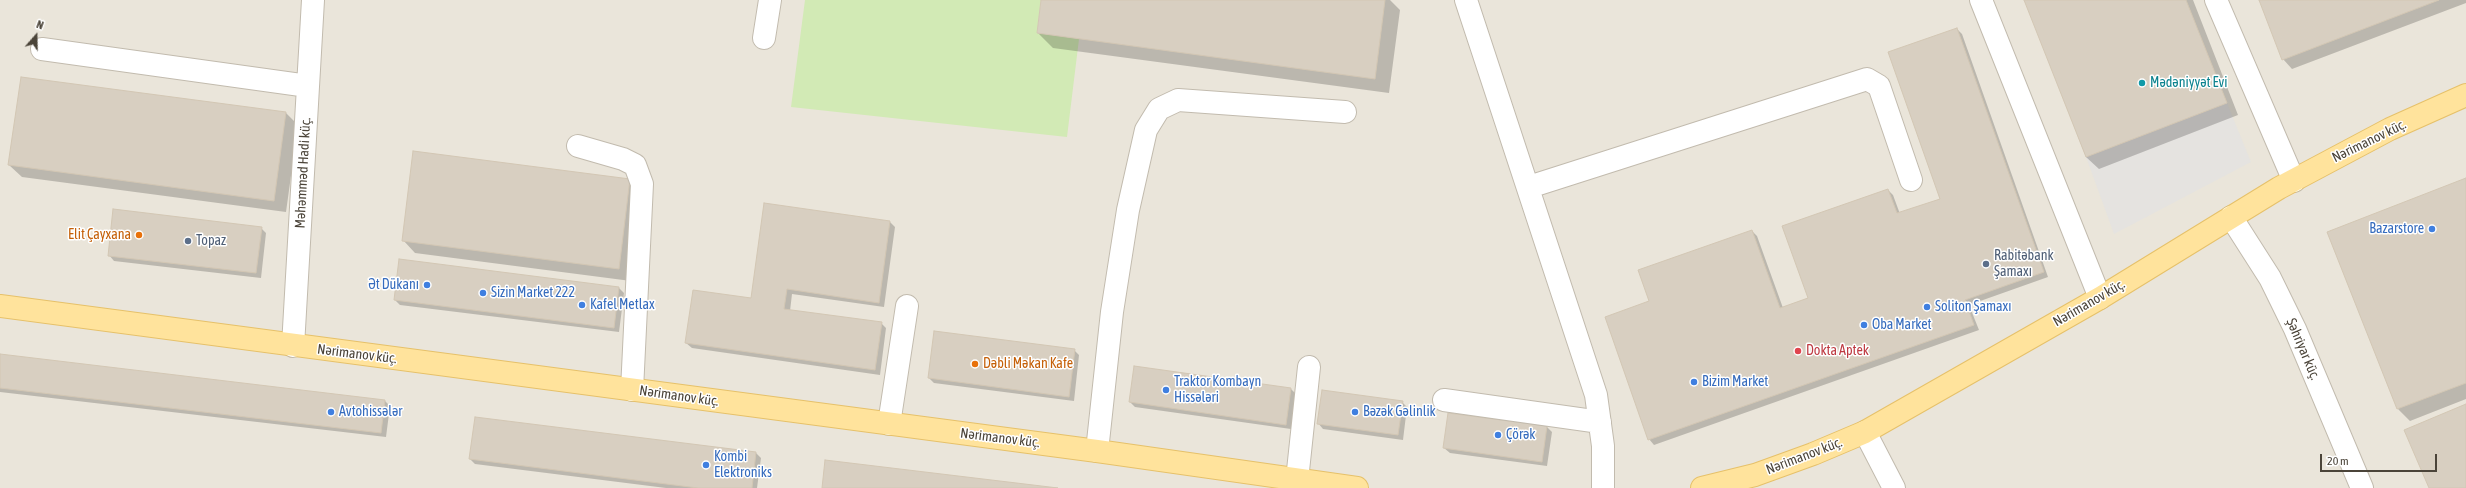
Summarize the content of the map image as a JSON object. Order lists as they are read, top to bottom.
{
  "streets": {
    "main road": ["Nərimanov küç."],
    "street": ["Məhəmməd Hadi küç.", "Şəhriyar küç."]
  },
  "crossings": [
    ["Nərimanov küç.", "Məhəmməd Hadi küç."],
    ["Nərimanov küç.", "Şəhriyar küç."]
  ],
  "places": [
    "Mədəniyyət Evi",
    "Bazarstore",
    "Elit Çayxana",
    "Topaz",
    "Rabitəbank Şamaxı",
    "Ət Dükanı",
    "Sizin Market 222",
    "Kafel Metlax",
    "Soliton Şamaxı",
    "Oba Market",
    "Dokta Aptek",
    "Dəbli Məkan Kafe",
    "Bizim Market",
    "Traktor Kombayn Hissələri",
    "Avtohissələr",
    "Bəzək Gəlinlik",
    "Çörək",
    "Kombi Elektroniks"
  ],
  "scale_bar": "20 m",
  "north": "top"
}
